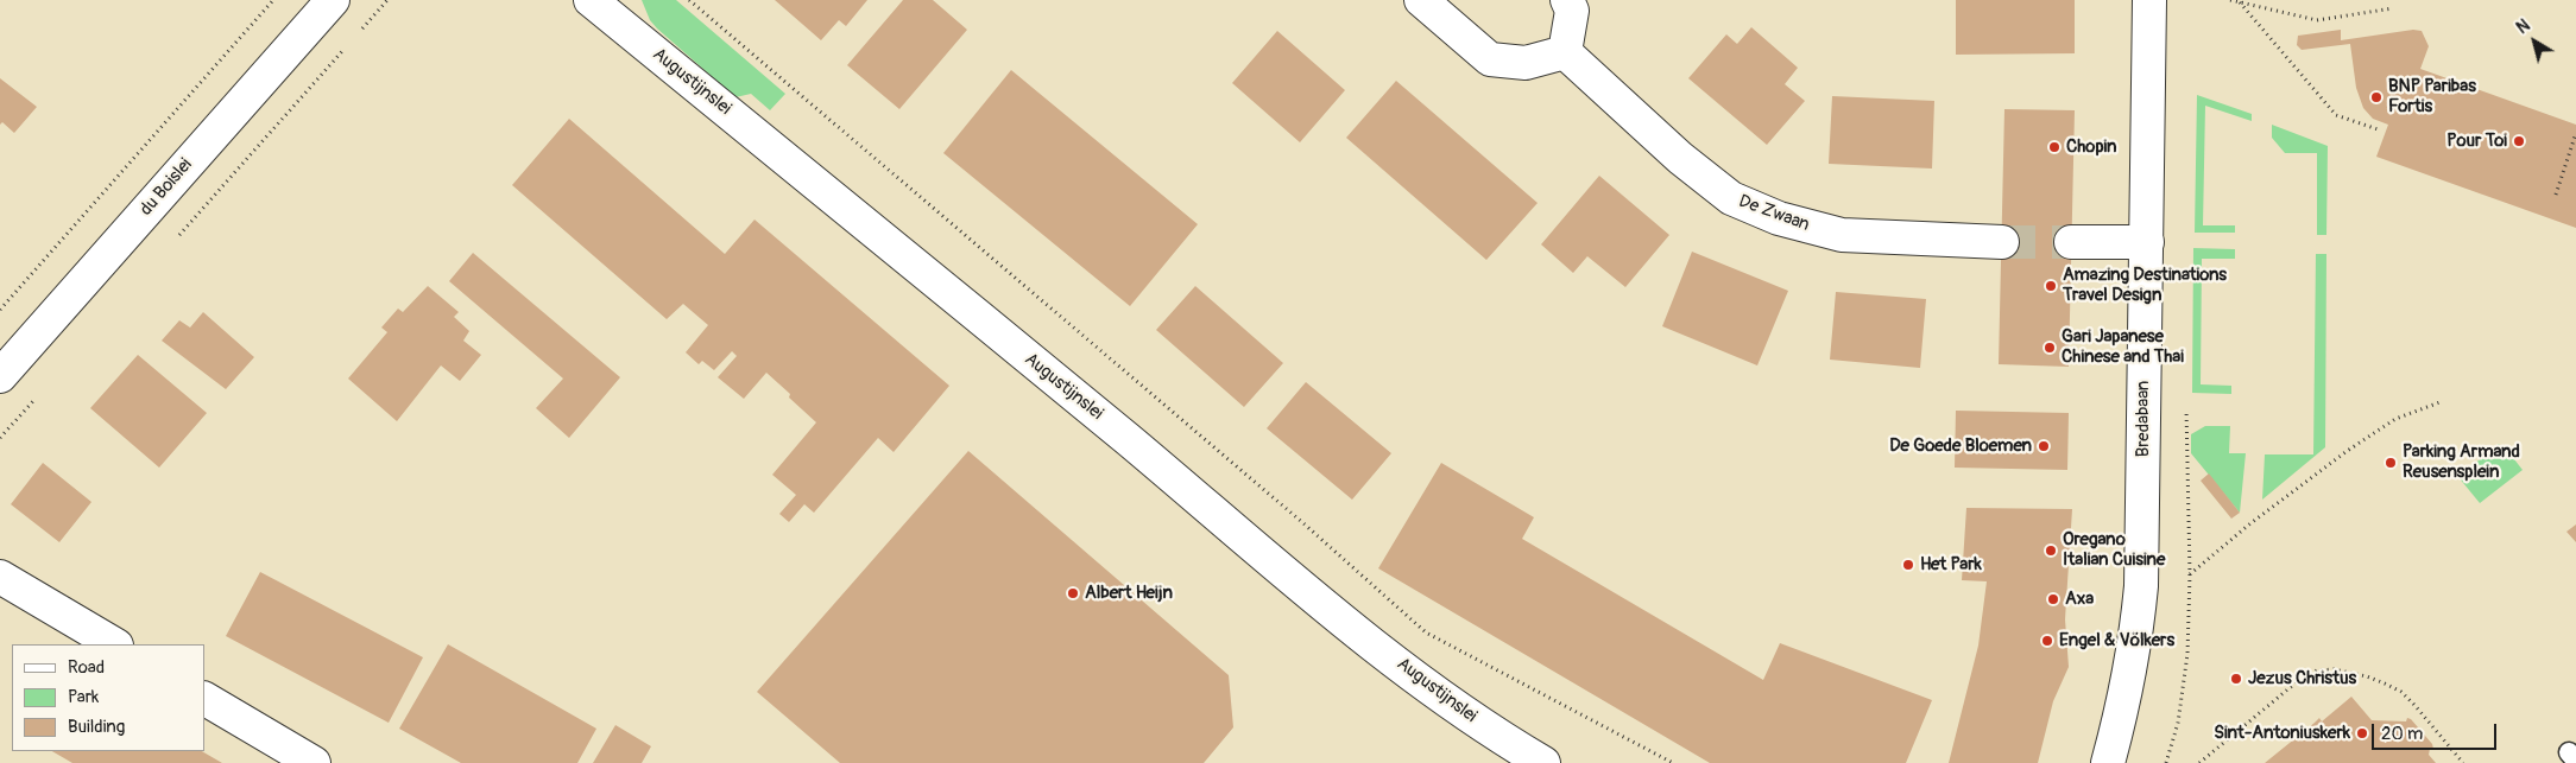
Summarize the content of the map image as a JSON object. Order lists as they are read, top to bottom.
{
  "streets": {
    "street": [
      "Augustijnslei",
      "du Boislei",
      "De Zwaan",
      "Bredabaan"
    ]
  },
  "places": [
    "BNP Paribas Fortis",
    "Pour Toi",
    "Chopin",
    "Amazing Destinations Travel Design",
    "Gari Japanese Chinese and Thai",
    "De Goede Bloemen",
    "Parking Armand Reusensplein",
    "Oregano Italian Cuisine",
    "Het Park",
    "Albert Heijn",
    "Axa",
    "Engel & Völkers",
    "Jezus Christus",
    "Sint-Antoniuskerk"
  ],
  "legend": ["Road", "Park", "Building"],
  "scale_bar": "20 m",
  "north": "top left"
}
